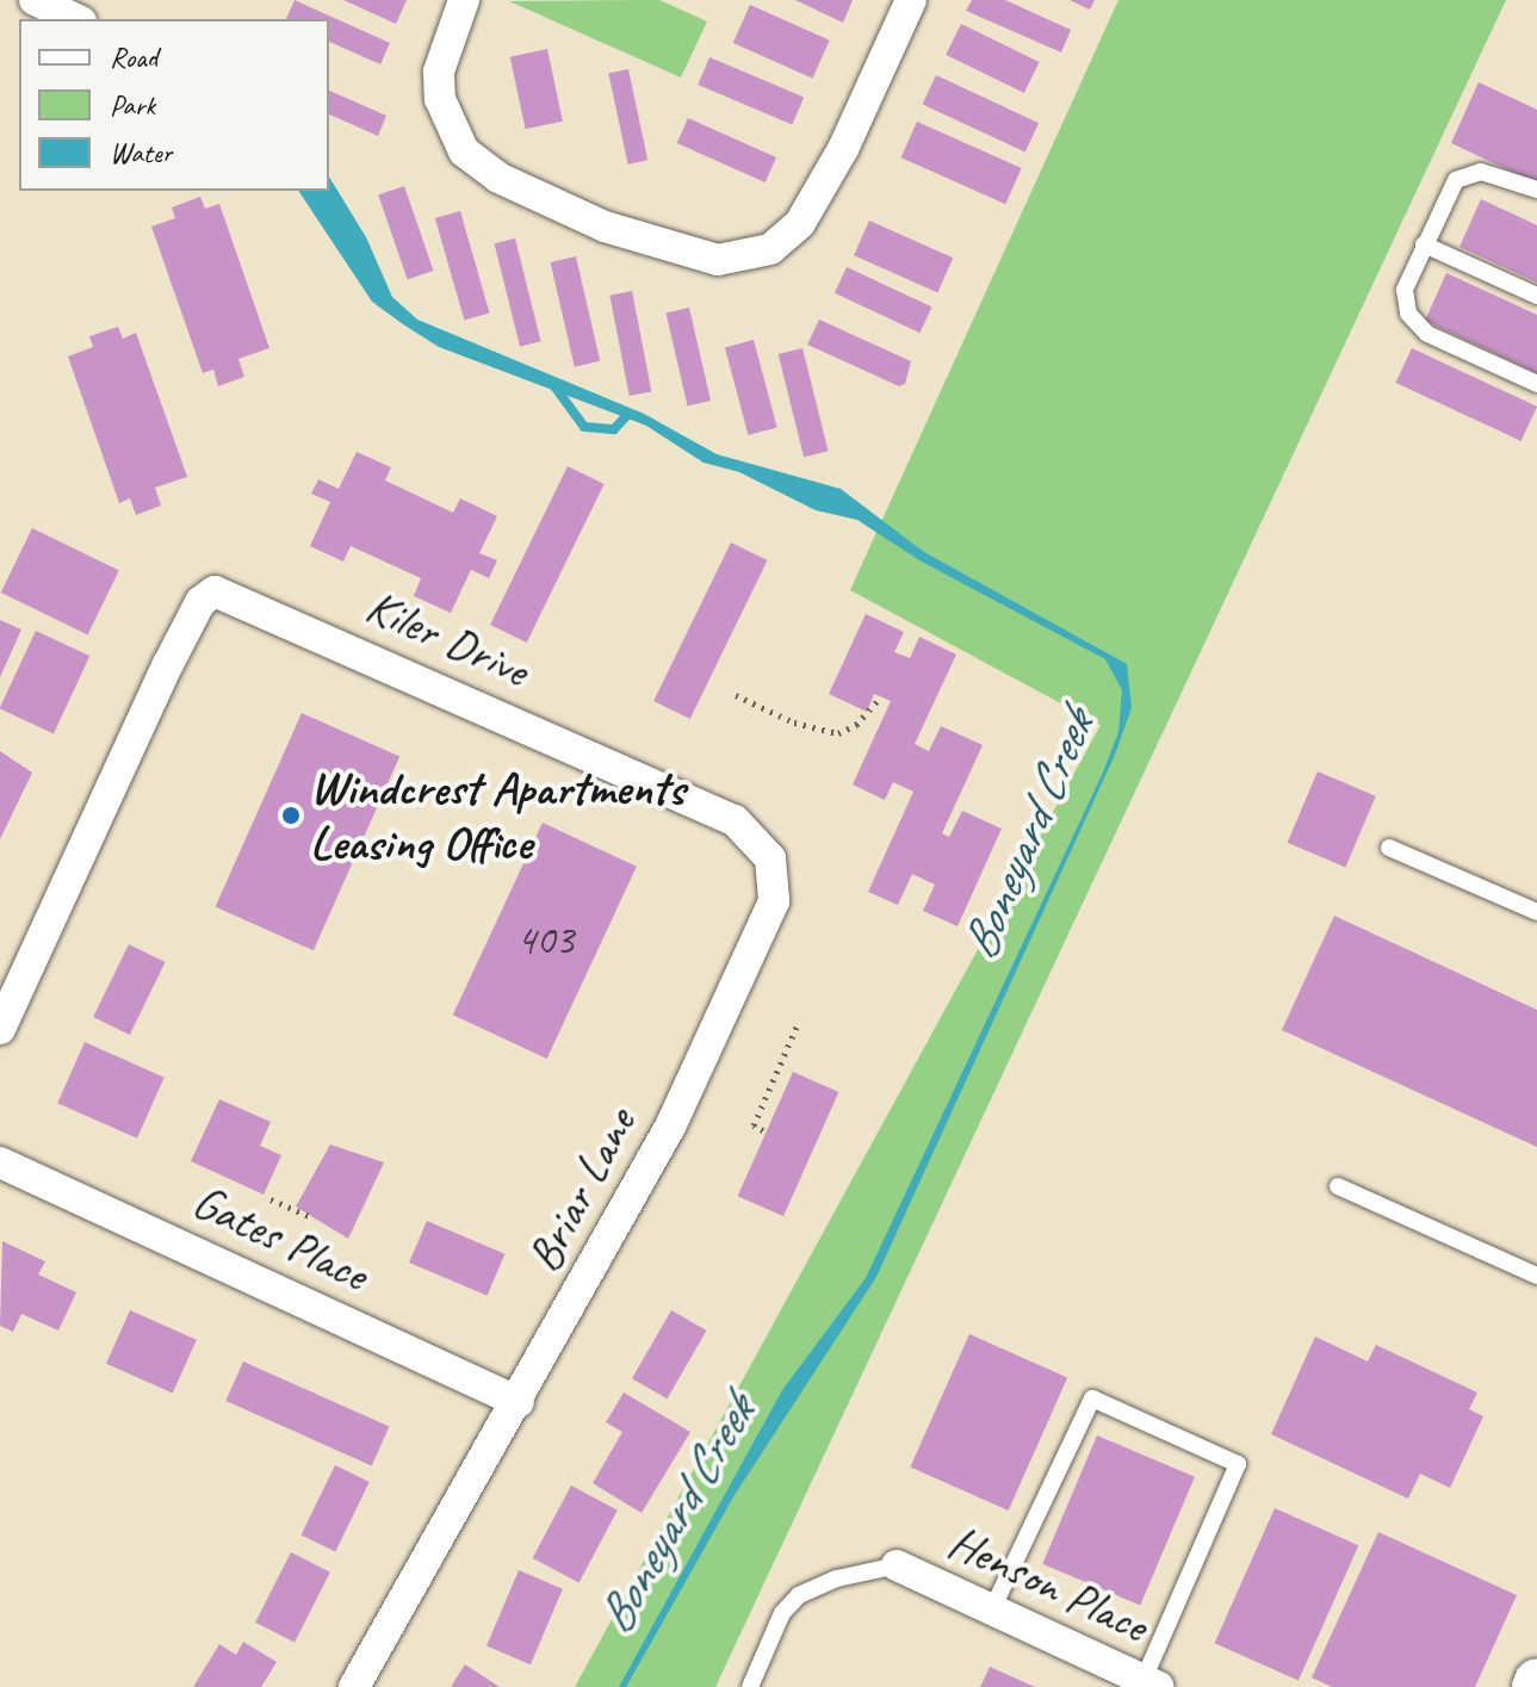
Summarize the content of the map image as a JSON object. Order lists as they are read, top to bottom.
{
  "streets": {
    "street": [
      "Kiler Drive",
      "Briar Lane",
      "Gates Place",
      "Henson Place"
    ]
  },
  "crossings": [
    ["Kiler Drive", "Briar Lane"],
    ["Briar Lane", "Gates Place"]
  ],
  "water": ["Boneyard Creek"],
  "places": ["Windcrest Apartments Leasing Office"],
  "house_numbers": ["403"],
  "legend": ["Road", "Park", "Water"]
}
